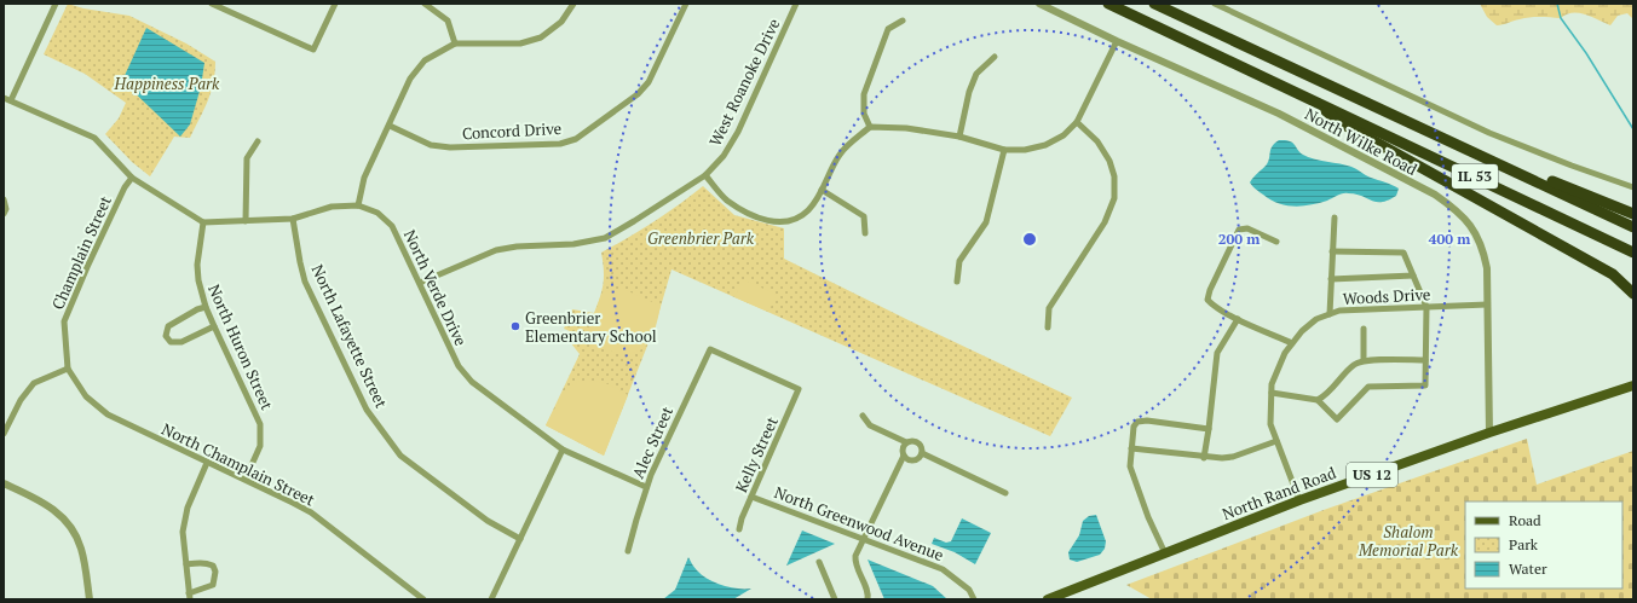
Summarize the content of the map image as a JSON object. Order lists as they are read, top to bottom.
{
  "streets": {
    "highway": ["IL 53"],
    "main road": ["US 12", "North Rand Road"],
    "street": [
      "West Roanoke Drive",
      "Concord Drive",
      "North Wilke Road",
      "Champlain Street",
      "North Verde Drive",
      "Woods Drive",
      "North Lafayette Street",
      "North Huron Street",
      "Alec Street",
      "Kelly Street",
      "North Champlain Street",
      "North Greenwood Avenue"
    ]
  },
  "crossings": [
    ["West Roanoke Drive", "North Verde Drive"],
    ["North Wilke Road", "Woods Drive"],
    ["North Wilke Road", "North Rand Road"],
    ["Champlain Street", "North Champlain Street"],
    ["North Verde Drive", "North Lafayette Street"],
    ["North Verde Drive", "North Huron Street"],
    ["North Verde Drive", "Alec Street"],
    ["Woods Drive", "North Rand Road"],
    ["North Huron Street", "North Champlain Street"],
    ["Alec Street", "Kelly Street"],
    ["Kelly Street", "North Greenwood Avenue"]
  ],
  "parks": ["Happiness Park", "Greenbrier Park", "Shalom Memorial Park"],
  "places": ["Greenbrier Elementary School"],
  "legend": ["Road", "Park", "Water"],
  "rings": ["200 m", "400 m"]
}
